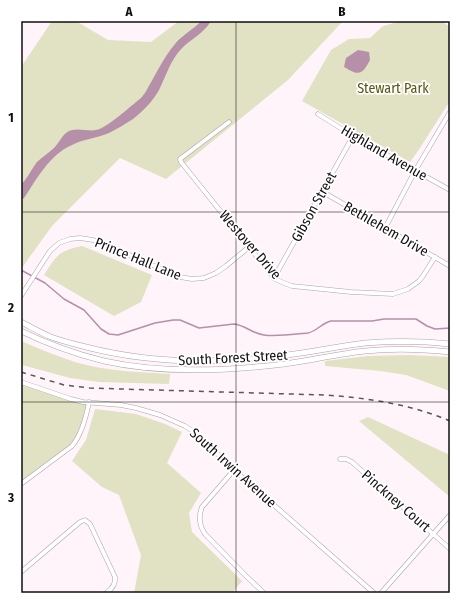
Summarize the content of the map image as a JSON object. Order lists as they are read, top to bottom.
{
  "streets": {
    "street": [
      "Highland Avenue",
      "Gibson Street",
      "Bethlehem Drive",
      "Westover Drive",
      "Prince Hall Lane",
      "South Forest Street",
      "South Irwin Avenue",
      "Pinckney Court"
    ]
  },
  "crossings": [
    ["Highland Avenue", "Gibson Street"],
    ["Gibson Street", "Bethlehem Drive"],
    ["Gibson Street", "Westover Drive"],
    ["Bethlehem Drive", "Westover Drive"],
    ["Westover Drive", "Prince Hall Lane"]
  ],
  "parks": ["Stewart Park"],
  "grid": {
    "columns": ["A", "B"],
    "rows": ["1", "2", "3"]
  }
}
